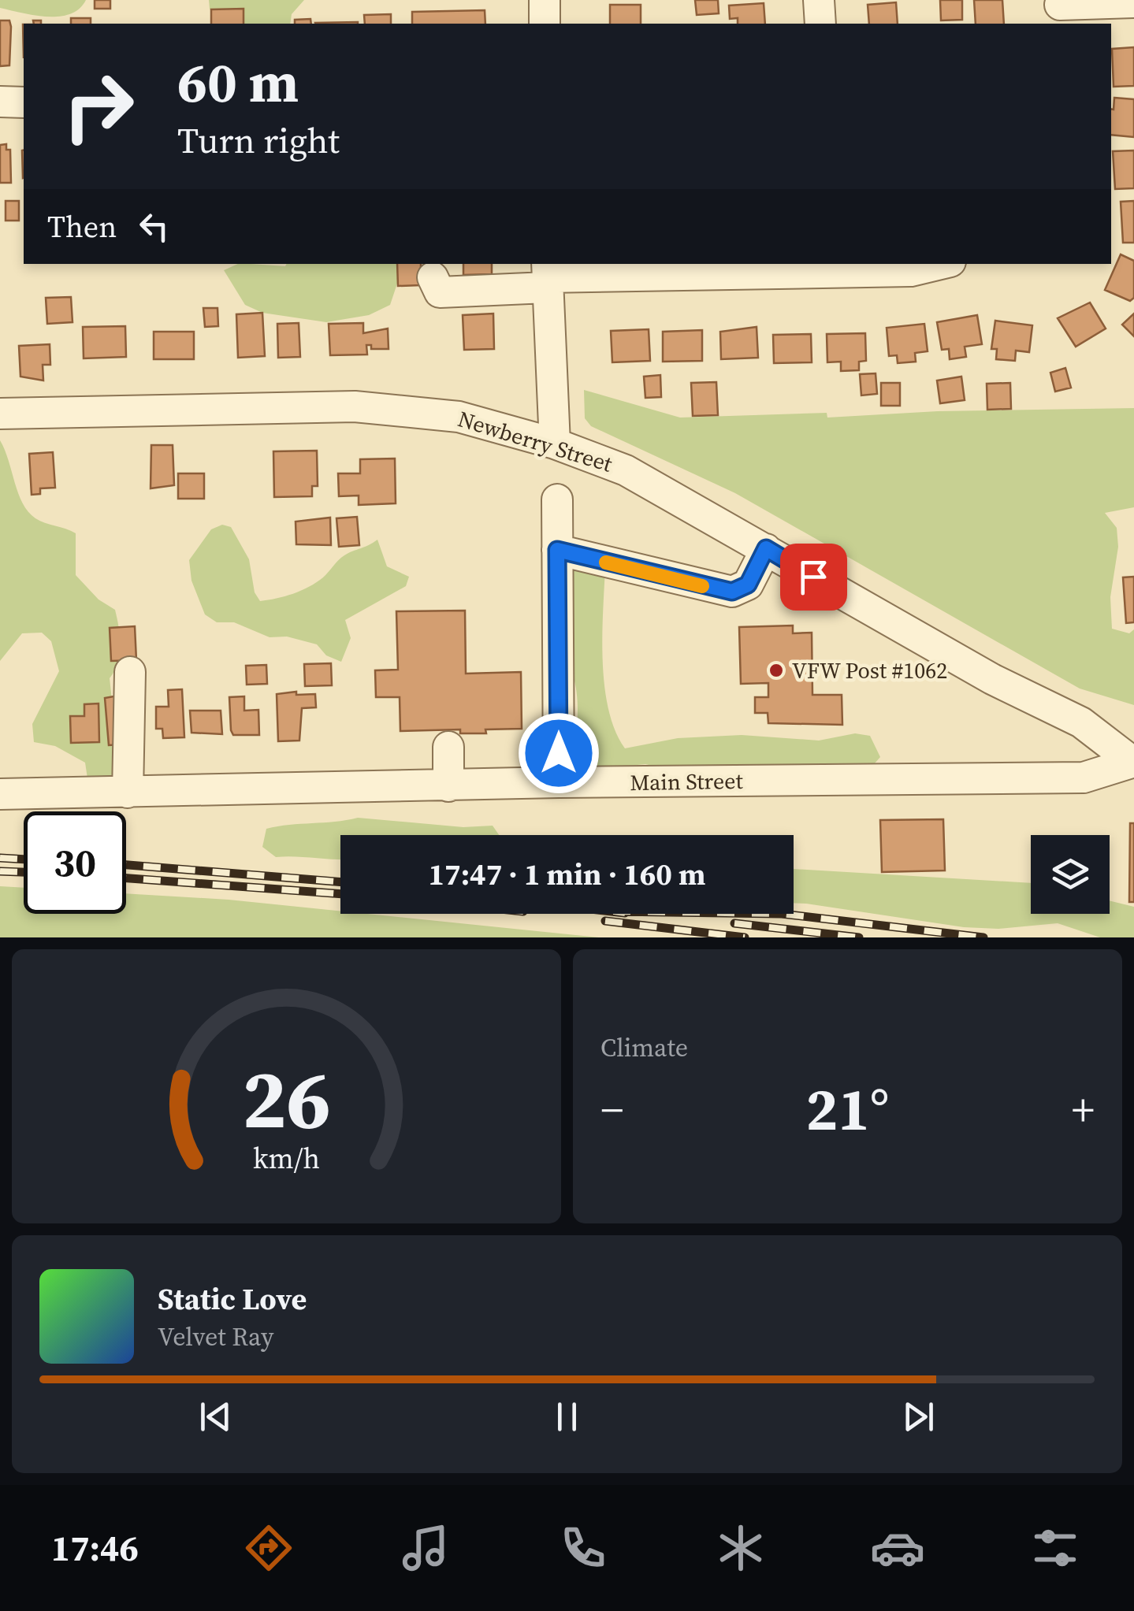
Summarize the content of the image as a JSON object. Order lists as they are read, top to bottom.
{
  "streets": {
    "street": ["Newberry Street", "Main Street"]
  },
  "crossings": [
    ["Newberry Street", "Main Street"]
  ],
  "places": ["VFW Post #1062"],
  "page": {
    "turn": ["60 m", "Turn right"],
    "then": "Then",
    "limit": "30",
    "trip": "17:47 · 1 min · 160 m",
    "tile": "Climate",
    "heat": ["−", "21°", "+"],
    "song": ["Static Love", "Velvet Ray"],
    "tabs": "17:46",
    "gauge": ["26", "km/h"]
  }
}
